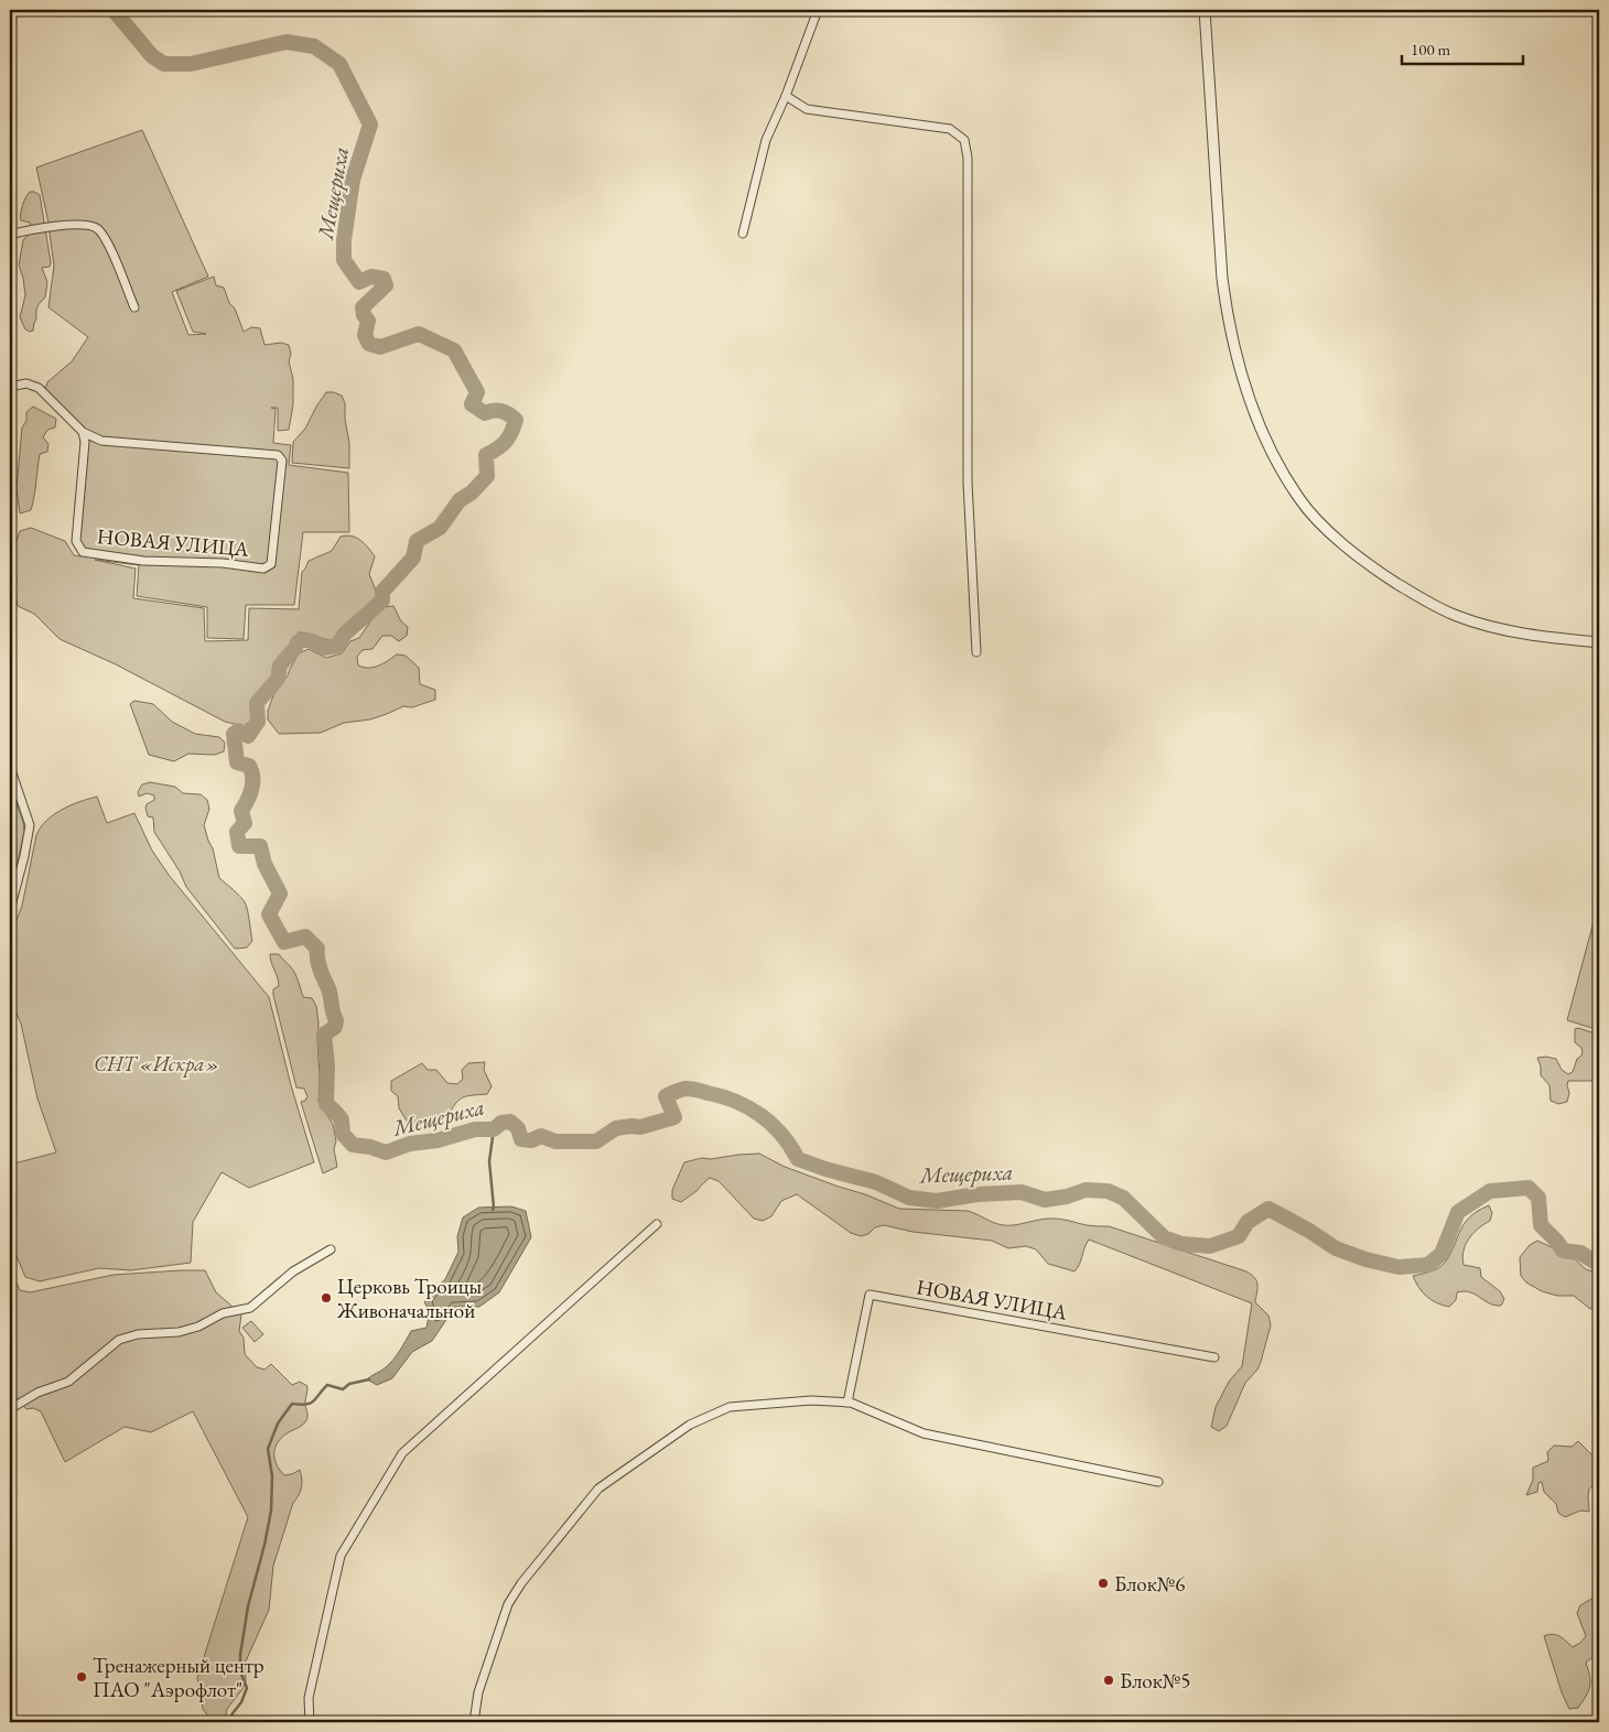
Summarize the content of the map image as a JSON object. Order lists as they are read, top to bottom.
{
  "streets": {
    "street": ["НОВАЯ УЛИЦА"]
  },
  "water": ["Мещериха"],
  "parks": ["СНТ «Искра»"],
  "places": [
    "Церковь Троицы Живоначальной",
    "Блок№6",
    "Тренажерный центр ПАО \"Аэрофлот\"",
    "Блок№5"
  ],
  "scale_bar": "100 m"
}
